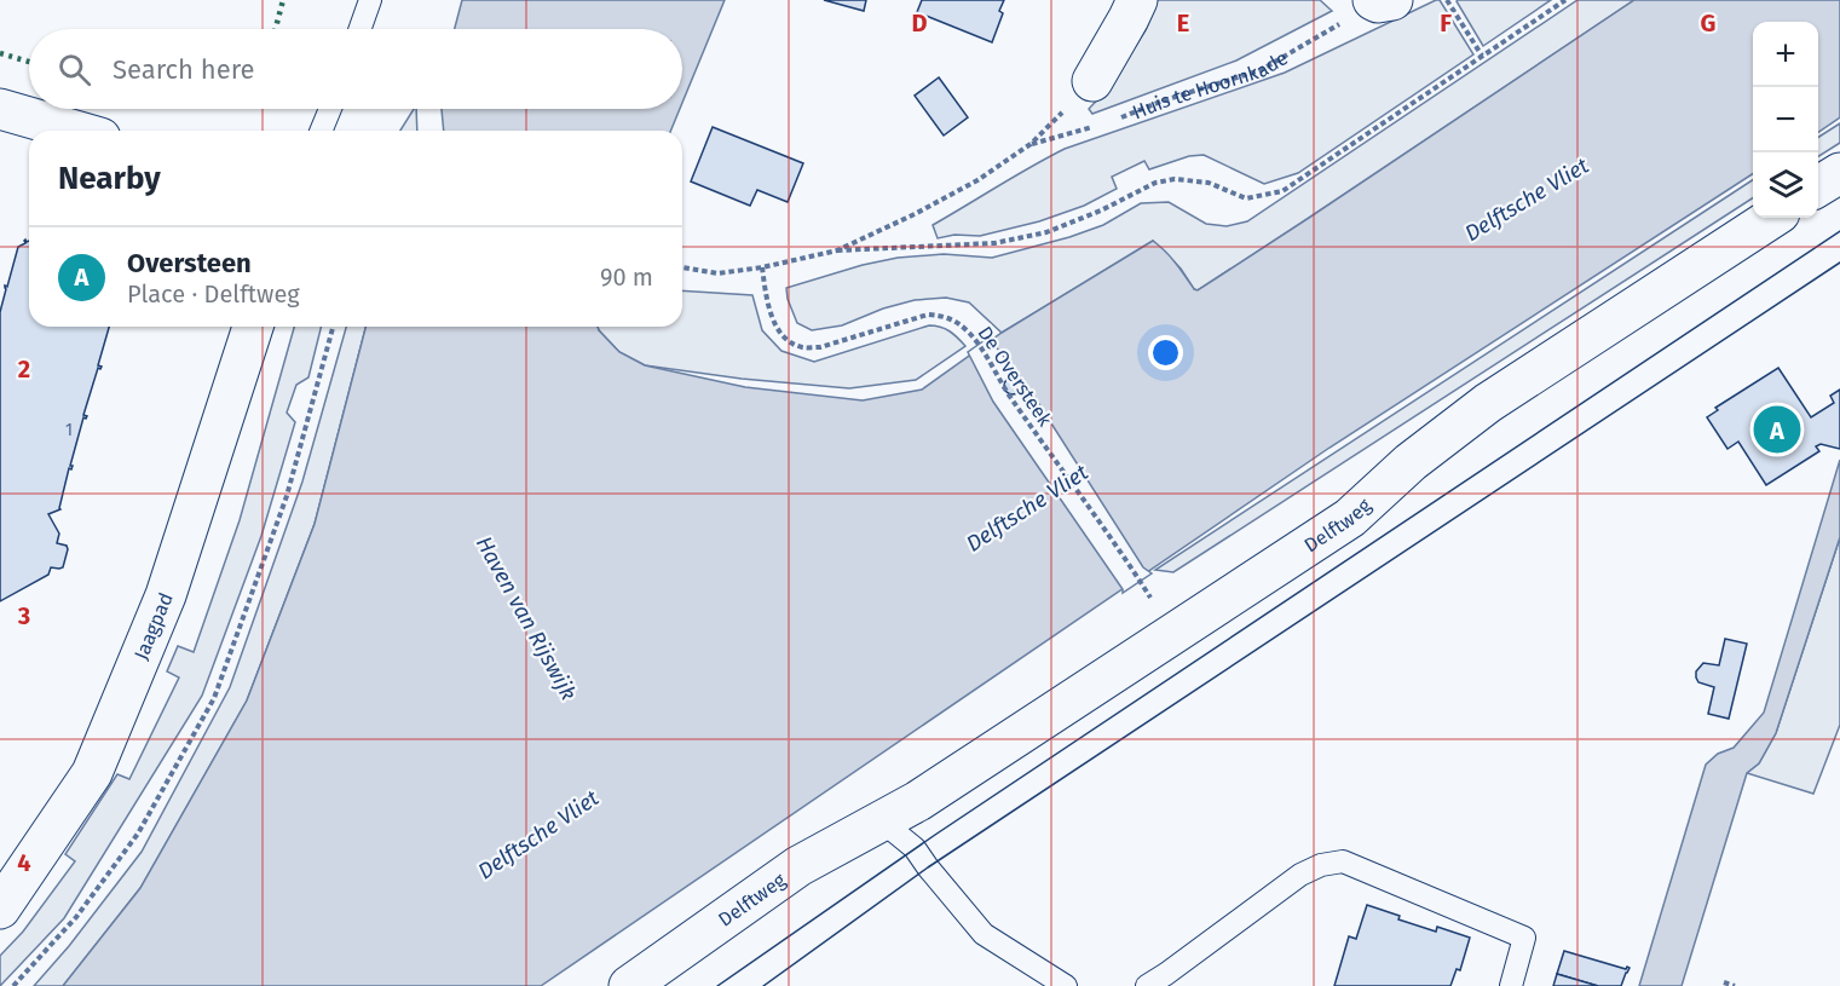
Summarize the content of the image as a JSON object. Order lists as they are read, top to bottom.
{
  "streets": {
    "street": ["Delftweg", "Jaagpad"],
    "path": ["Huis te Hoornkade", "De Oversteek"]
  },
  "water": ["Delftsche Vliet", "Haven van Rijswijk"],
  "house_numbers": ["1"],
  "page": {
    "map_buttons": ["+", "−"],
    "search": "Search here",
    "heading": "Nearby",
    "list": [
      {
        "mark": "A",
        "name": "Oversteen",
        "note": "Place · Delftweg",
        "value": "90 m"
      }
    ],
    "pins": "A"
  },
  "grid": {
    "columns": [
      "D",
      "E",
      "F",
      "G"
    ],
    "rows": ["2", "3", "4"]
  }
}
